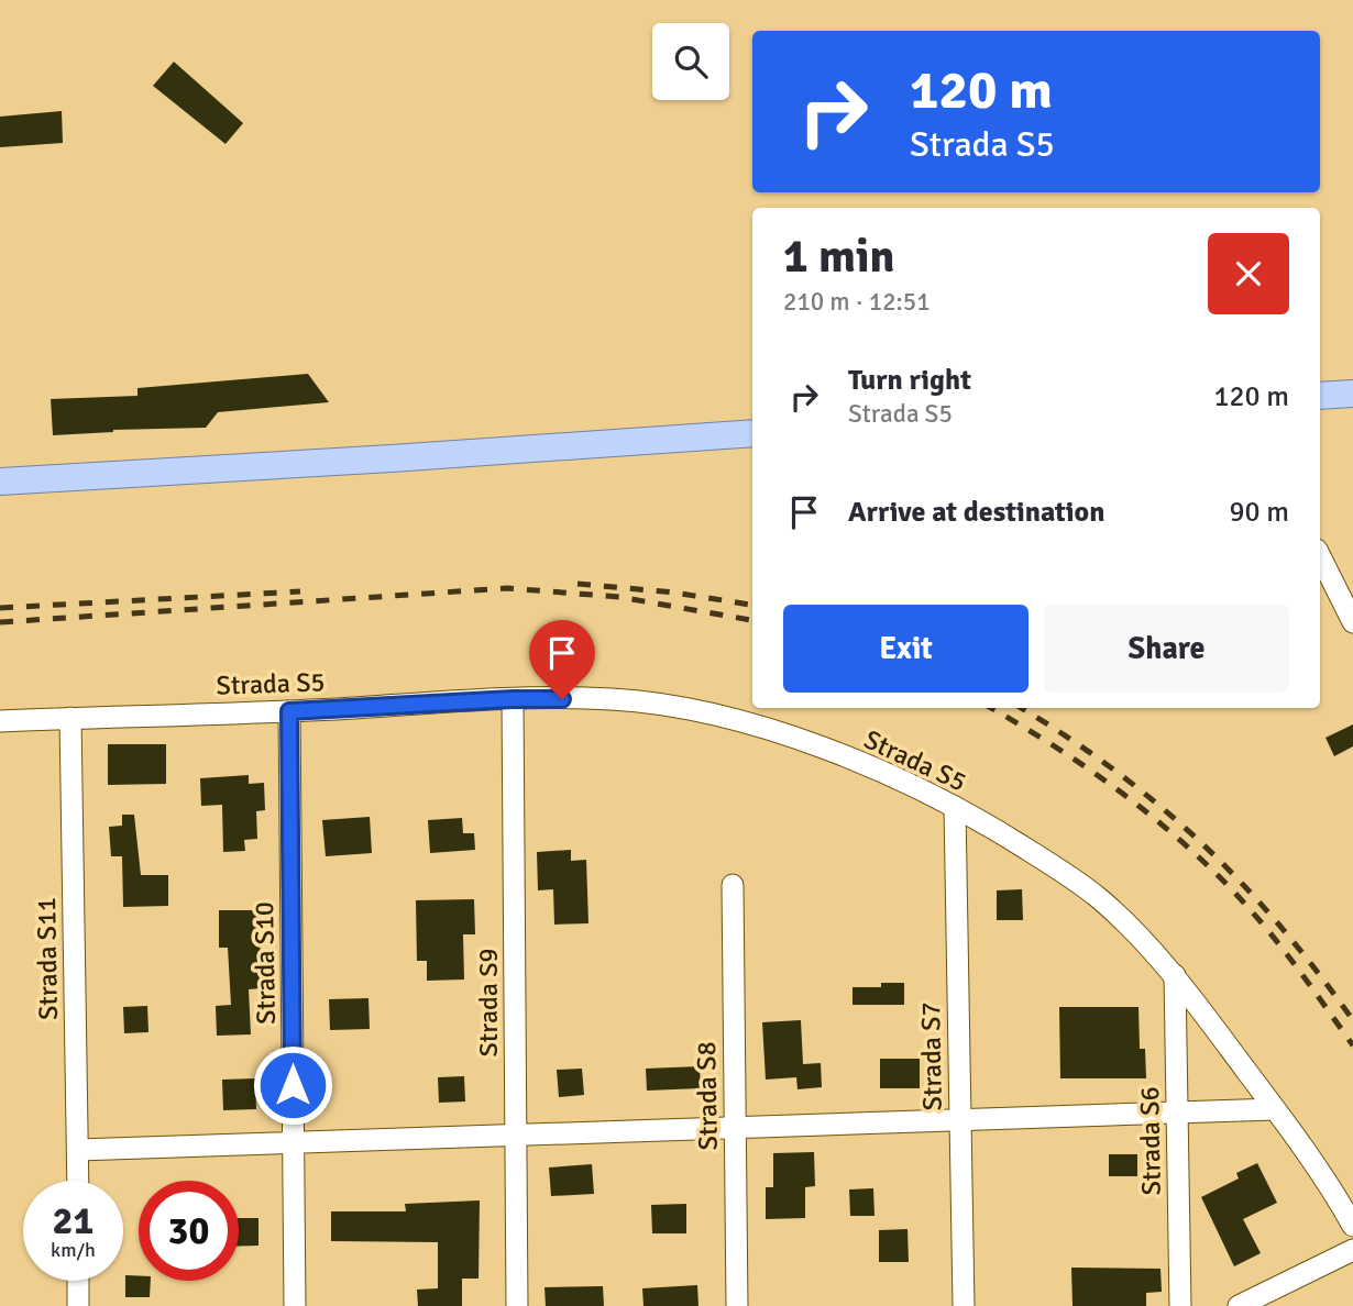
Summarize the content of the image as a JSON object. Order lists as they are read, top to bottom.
{
  "streets": {
    "street": [
      "Strada S5",
      "Strada S11",
      "Strada S10",
      "Strada S9",
      "Strada S7",
      "Strada S8",
      "Strada S6"
    ]
  },
  "crossings": [
    ["Strada S5", "Strada S11"],
    ["Strada S5", "Strada S10"],
    ["Strada S5", "Strada S9"],
    ["Strada S5", "Strada S7"],
    ["Strada S5", "Strada S6"]
  ],
  "page": {
    "turn": ["120 m", "Strada S5"],
    "heading": ["1 min", "210 m · 12:51"],
    "list": [
      {
        "name": "Turn right",
        "note": "Strada S5",
        "value": "120 m"
      },
      {
        "name": "Arrive at destination",
        "value": "90 m"
      }
    ],
    "buttons": ["Exit", "Share"],
    "speed": "21 km/h",
    "limit": "30"
  }
}
